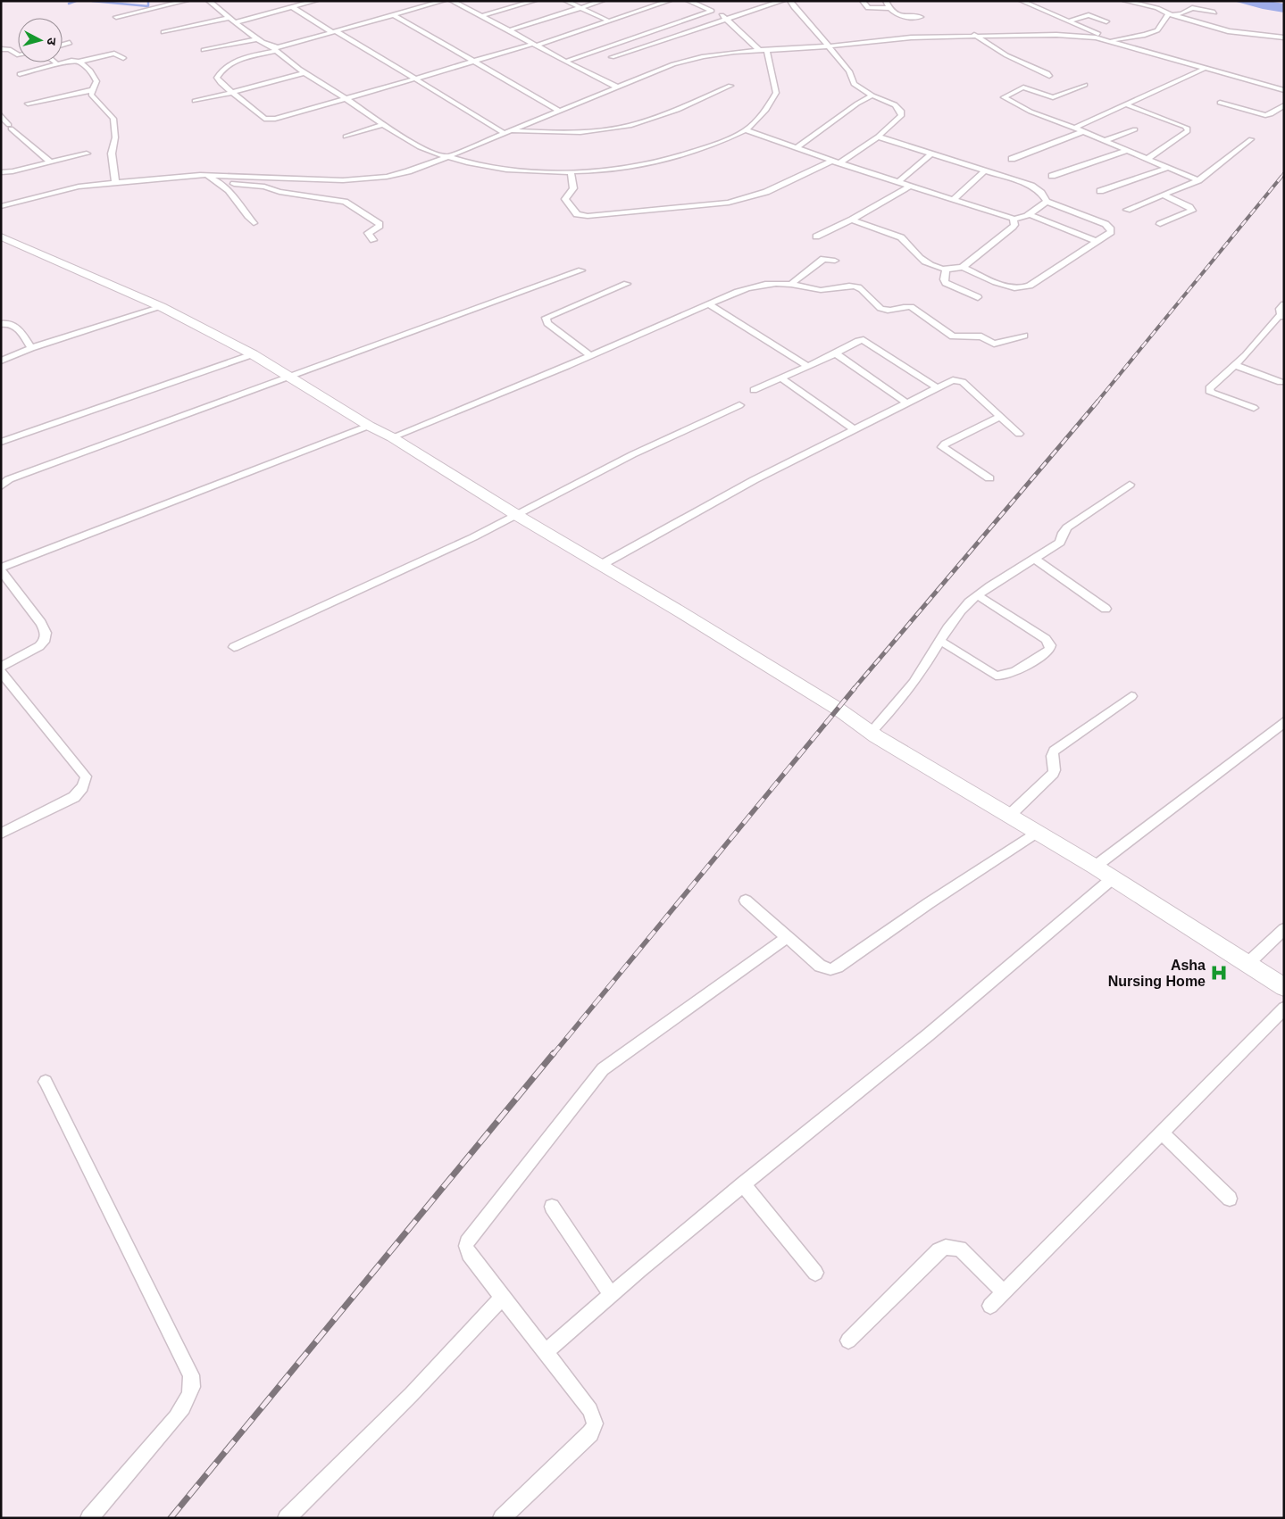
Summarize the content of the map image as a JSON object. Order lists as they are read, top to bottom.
{
  "places": {
    "hospital": ["Asha Nursing Home"]
  },
  "north": "right"
}
